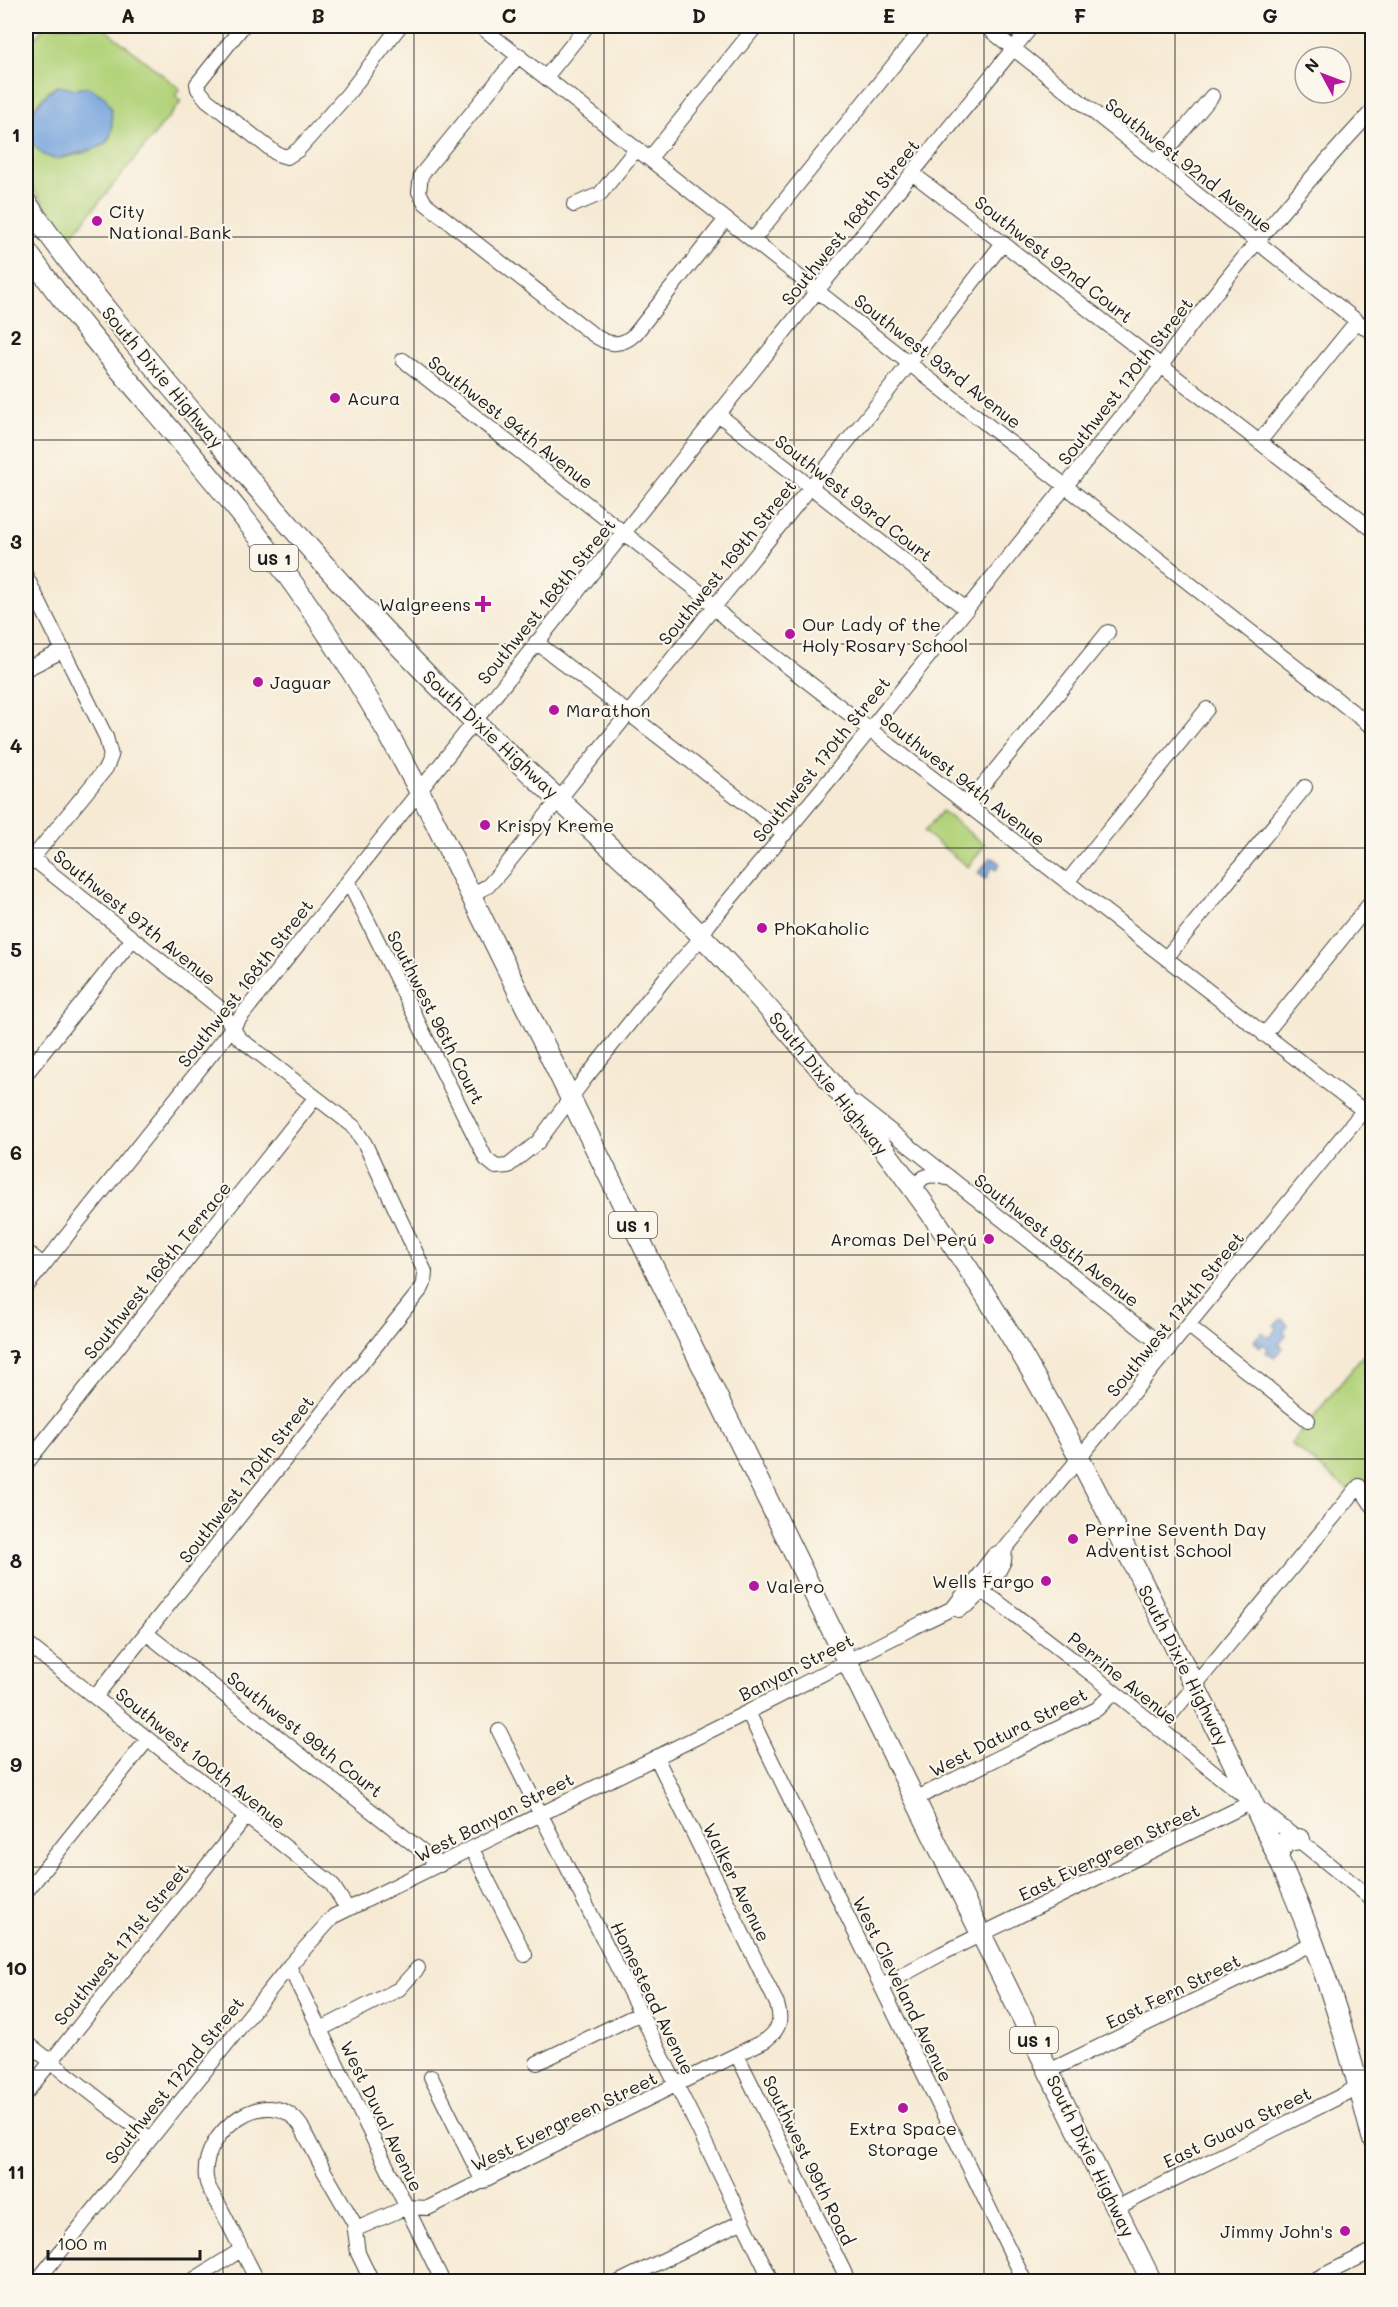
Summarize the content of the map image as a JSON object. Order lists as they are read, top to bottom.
{
  "streets": {
    "highway": ["South Dixie Highway", "US 1"],
    "street": [
      "Southwest 92nd Avenue",
      "Southwest 168th Street",
      "Southwest 92nd Court",
      "Southwest 93rd Avenue",
      "Southwest 170th Street",
      "Southwest 94th Avenue",
      "Southwest 93rd Court",
      "Southwest 169th Street",
      "Southwest 97th Avenue",
      "Southwest 96th Court",
      "Southwest 95th Avenue",
      "Southwest 168th Terrace",
      "Southwest 174th Street",
      "Banyan Street",
      "Perrine Avenue",
      "West Datura Street",
      "Southwest 99th Court",
      "Southwest 100th Avenue",
      "West Banyan Street",
      "East Evergreen Street",
      "Walker Avenue",
      "Southwest 171st Street",
      "West Cleveland Avenue",
      "East Fern Street",
      "Homestead Avenue",
      "Southwest 172nd Street",
      "West Duval Avenue",
      "West Evergreen Street",
      "East Guava Street",
      "Southwest 99th Road"
    ]
  },
  "crossings": [
    ["Southwest 92nd Avenue", "Southwest 168th Street"],
    ["Southwest 92nd Avenue", "Southwest 170th Street"],
    ["Southwest 168th Street", "Southwest 92nd Court"],
    ["Southwest 168th Street", "Southwest 93rd Avenue"],
    ["Southwest 168th Street", "South Dixie Highway"],
    ["Southwest 168th Street", "Southwest 94th Avenue"],
    ["Southwest 168th Street", "Southwest 93rd Court"],
    ["Southwest 168th Street", "Southwest 97th Avenue"],
    ["Southwest 168th Street", "Southwest 96th Court"],
    ["Southwest 92nd Court", "Southwest 170th Street"],
    ["Southwest 92nd Court", "Southwest 169th Street"],
    ["Southwest 93rd Avenue", "Southwest 170th Street"],
    ["Southwest 93rd Avenue", "Southwest 169th Street"],
    ["South Dixie Highway", "Southwest 170th Street"],
    ["South Dixie Highway", "Southwest 169th Street"],
    ["South Dixie Highway", "Southwest 95th Avenue"],
    ["South Dixie Highway", "Southwest 174th Street"],
    ["South Dixie Highway", "Banyan Street"],
    ["South Dixie Highway", "Perrine Avenue"],
    ["South Dixie Highway", "West Datura Street"],
    ["South Dixie Highway", "East Evergreen Street"],
    ["South Dixie Highway", "East Fern Street"],
    ["South Dixie Highway", "East Guava Street"],
    ["Southwest 170th Street", "Southwest 94th Avenue"],
    ["Southwest 170th Street", "Southwest 93rd Court"],
    ["Southwest 170th Street", "Southwest 97th Avenue"],
    ["Southwest 170th Street", "Southwest 96th Court"],
    ["Southwest 170th Street", "Southwest 99th Court"],
    ["Southwest 170th Street", "Southwest 100th Avenue"],
    ["Southwest 94th Avenue", "Southwest 169th Street"],
    ["Southwest 94th Avenue", "Southwest 174th Street"],
    ["Southwest 93rd Court", "Southwest 169th Street"],
    ["Southwest 97th Avenue", "Southwest 168th Terrace"],
    ["Southwest 95th Avenue", "Southwest 174th Street"],
    ["Southwest 174th Street", "Banyan Street"],
    ["Banyan Street", "Perrine Avenue"],
    ["Banyan Street", "West Banyan Street"],
    ["Banyan Street", "Walker Avenue"],
    ["Banyan Street", "West Cleveland Avenue"],
    ["Perrine Avenue", "West Datura Street"],
    ["Perrine Avenue", "East Evergreen Street"],
    ["Southwest 99th Court", "West Banyan Street"],
    ["Southwest 100th Avenue", "West Banyan Street"],
    ["Southwest 100th Avenue", "Southwest 171st Street"],
    ["Southwest 100th Avenue", "Southwest 172nd Street"],
    ["West Banyan Street", "Walker Avenue"],
    ["West Banyan Street", "Homestead Avenue"],
    ["West Banyan Street", "Southwest 172nd Street"],
    ["Walker Avenue", "West Evergreen Street"],
    ["Homestead Avenue", "West Evergreen Street"],
    ["Southwest 172nd Street", "West Duval Avenue"],
    ["West Duval Avenue", "West Evergreen Street"],
    ["West Evergreen Street", "Southwest 99th Road"]
  ],
  "places": {
    "other": [
      "City National Bank",
      "Acura",
      "Our Lady of the Holy Rosary School",
      "Jaguar",
      "Marathon",
      "Krispy Kreme",
      "PhoKaholic",
      "Aromas Del Perú",
      "Perrine Seventh Day Adventist School",
      "Wells Fargo",
      "Valero",
      "Extra Space Storage",
      "Jimmy John's"
    ],
    "health": ["Walgreens"]
  },
  "scale_bar": "100 m",
  "north": "top left",
  "grid": {
    "columns": [
      "A",
      "B",
      "C",
      "D",
      "E",
      "F",
      "G"
    ],
    "rows": [
      "1",
      "2",
      "3",
      "4",
      "5",
      "6",
      "7",
      "8",
      "9",
      "10",
      "11"
    ]
  }
}
